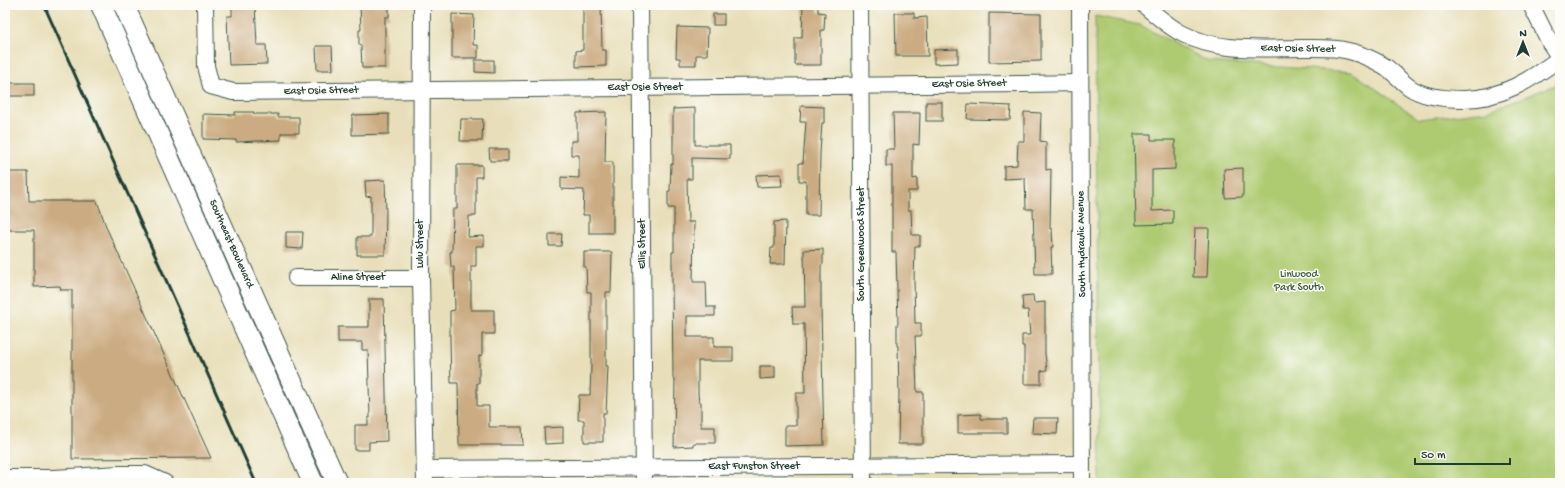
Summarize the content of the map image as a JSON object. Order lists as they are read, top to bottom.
{
  "streets": {
    "main road": ["Southeast Boulevard"],
    "street": [
      "East Osie Street",
      "Lulu Street",
      "Ellis Street",
      "South Greenwood Street",
      "South Hydraulic Avenue",
      "Aline Street",
      "East Funston Street"
    ]
  },
  "crossings": [
    ["East Osie Street", "Lulu Street"],
    ["East Osie Street", "Ellis Street"],
    ["East Osie Street", "South Greenwood Street"],
    ["East Osie Street", "South Hydraulic Avenue"],
    ["Lulu Street", "Aline Street"],
    ["Lulu Street", "East Funston Street"],
    ["Ellis Street", "East Funston Street"],
    ["South Greenwood Street", "East Funston Street"],
    ["South Hydraulic Avenue", "East Funston Street"]
  ],
  "parks": ["Linwood Park South"],
  "scale_bar": "50 m",
  "north": "top"
}
